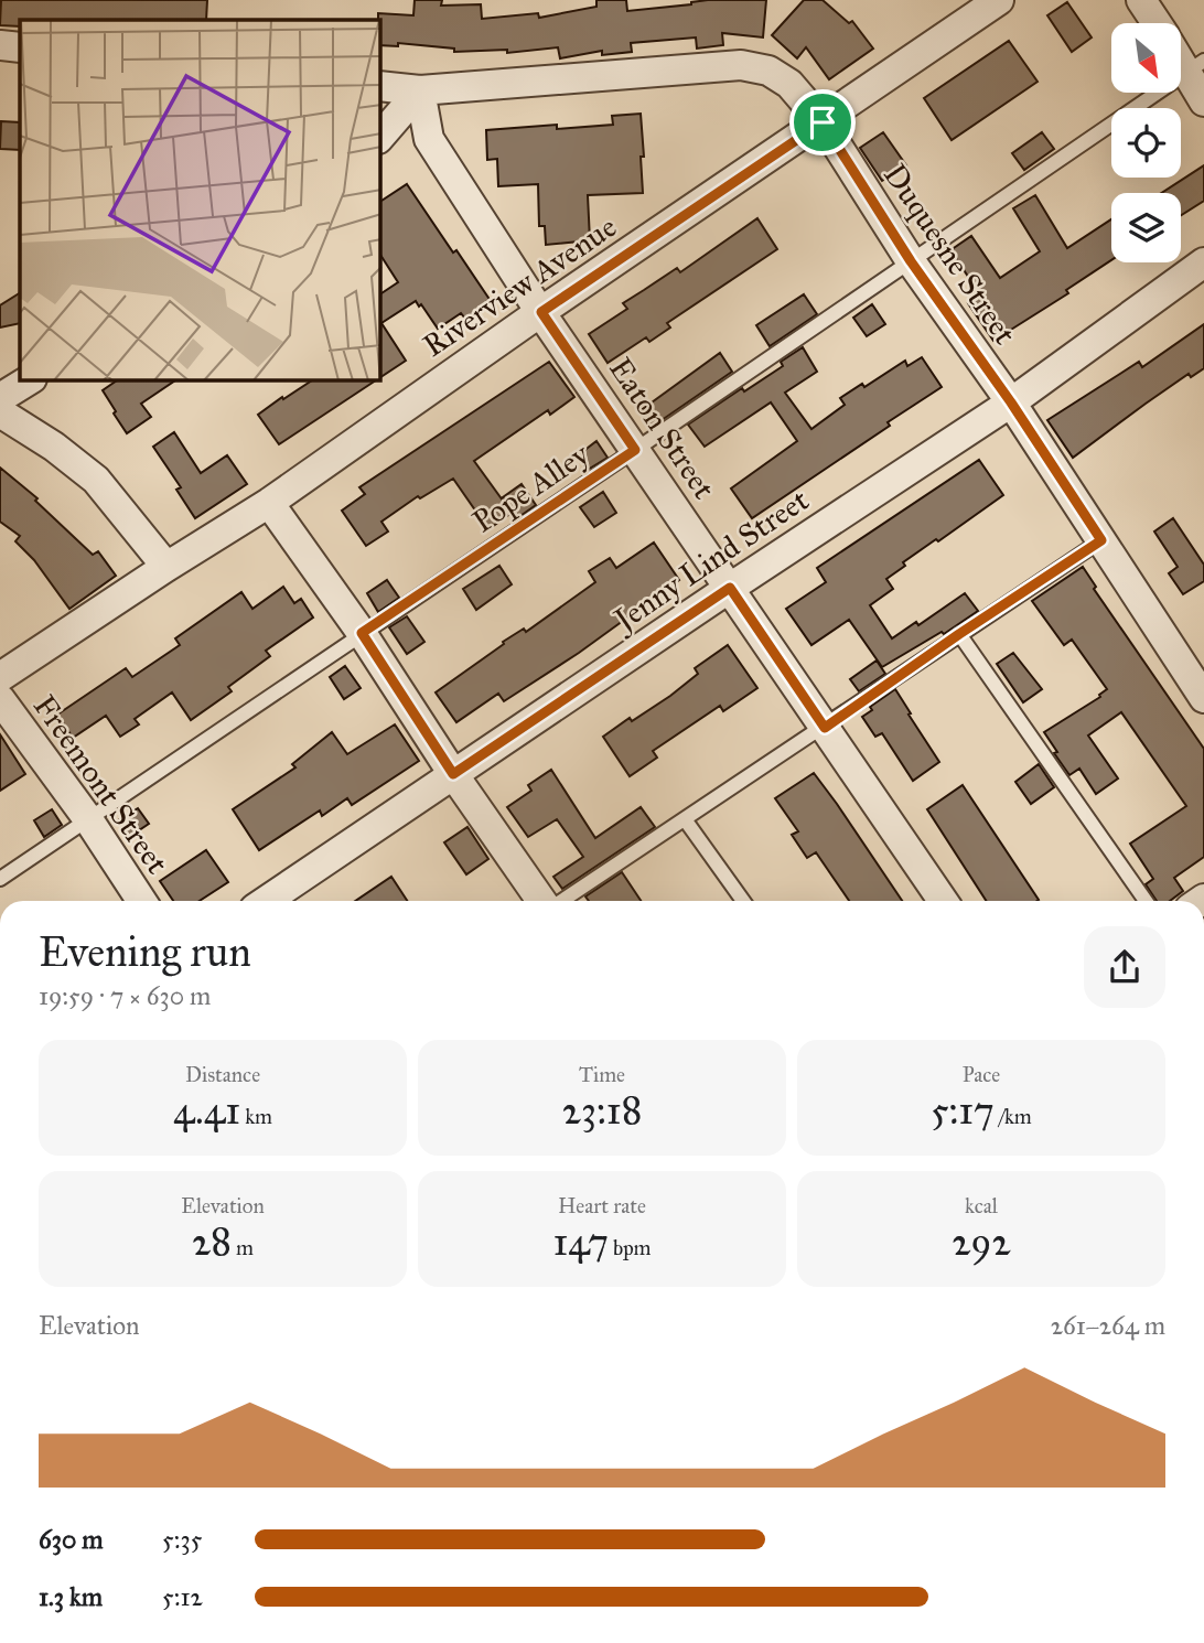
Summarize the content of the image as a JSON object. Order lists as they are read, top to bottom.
{
  "streets": {
    "street": [
      "Duquesne Street",
      "Riverview Avenue",
      "Eaton Street",
      "Jenny Lind Street",
      "Freemont Street"
    ],
    "lane": ["Pope Alley"]
  },
  "crossings": [
    ["Duquesne Street", "Riverview Avenue"],
    ["Duquesne Street", "Eaton Street"],
    ["Duquesne Street", "Pope Alley"],
    ["Duquesne Street", "Jenny Lind Street"],
    ["Riverview Avenue", "Eaton Street"],
    ["Eaton Street", "Pope Alley"],
    ["Eaton Street", "Jenny Lind Street"],
    ["Pope Alley", "Freemont Street"]
  ],
  "north": "bottom right",
  "page": {
    "heading": ["Evening run", "19:59 · 7 × 630 m"],
    "stats": [
      ["Distance", "4.41 km"],
      ["Time", "23:18"],
      ["Pace", "5:17 /km"],
      ["Elevation", "28 m"],
      ["Heart rate", "147 bpm"],
      ["kcal", "292"]
    ],
    "chart": ["Elevation", "261–264 m"],
    "list": [
      {
        "name": "630 m",
        "note": "5:35"
      },
      {
        "name": "1.3 km",
        "note": "5:12"
      }
    ]
  }
}
